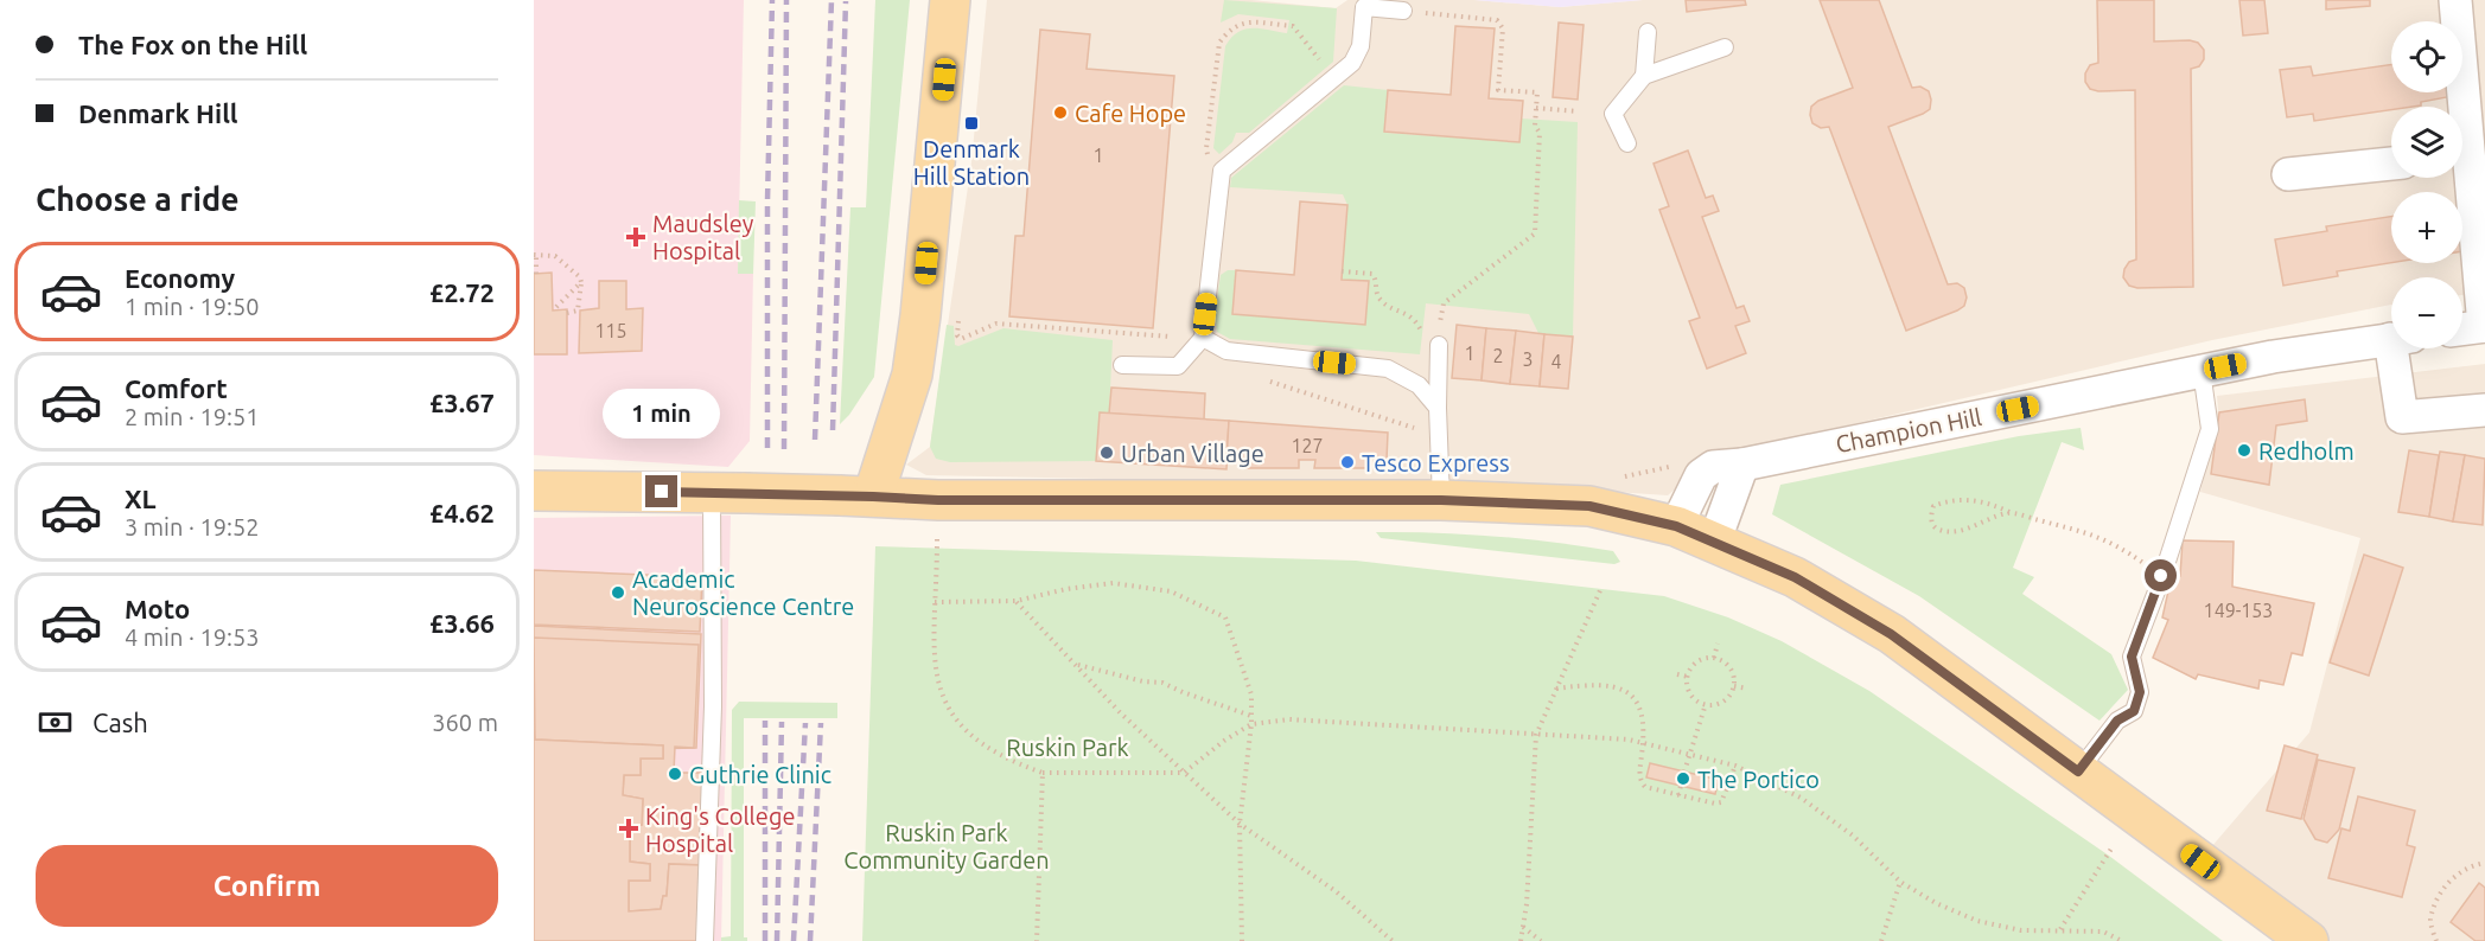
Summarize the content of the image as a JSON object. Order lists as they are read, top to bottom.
{
  "streets": {
    "street": ["Champion Hill"]
  },
  "parks": ["Ruskin Park", "Ruskin Park Community Garden"],
  "places": {
    "other": [
      "Cafe Hope",
      "Redholm",
      "Urban Village",
      "Tesco Express",
      "Academic Neuroscience Centre",
      "Guthrie Clinic",
      "The Portico"
    ],
    "transit": ["Denmark Hill Station"],
    "health": ["Maudsley Hospital", "King's College Hospital"]
  },
  "house_numbers": [
    "1",
    "115",
    "1",
    "2",
    "3",
    "4",
    "127",
    "149-153"
  ],
  "page": {
    "banner": ["The Fox on the Hill", "Denmark Hill"],
    "map_buttons": ["+", "−"],
    "heading": "Choose a ride",
    "list": [
      {
        "name": "Economy",
        "note": "1 min · 19:50",
        "value": "£2.72"
      },
      {
        "name": "Comfort",
        "note": "2 min · 19:51",
        "value": "£3.67"
      },
      {
        "name": "XL",
        "note": "3 min · 19:52",
        "value": "£4.62"
      },
      {
        "name": "Moto",
        "note": "4 min · 19:53",
        "value": "£3.66"
      }
    ],
    "bubble": "1 min",
    "pay": ["Cash", "360 m"],
    "buttons": "Confirm"
  }
}
